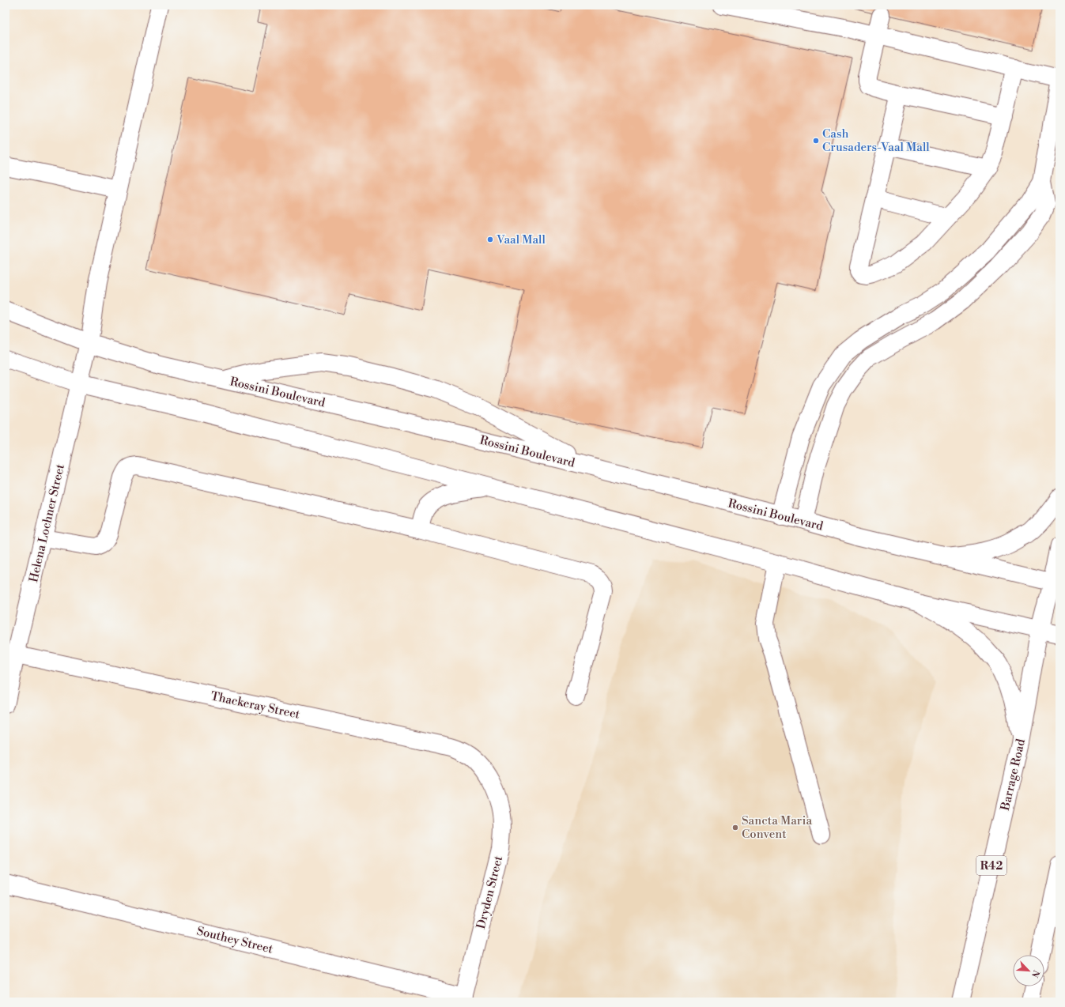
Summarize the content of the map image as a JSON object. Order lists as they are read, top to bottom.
{
  "streets": {
    "street": [
      "Rossini Boulevard",
      "Helena Lochner Street",
      "Thackeray Street",
      "Barrage Road",
      "R42",
      "Dryden Street",
      "Southey Street"
    ]
  },
  "crossings": [
    ["Rossini Boulevard", "Helena Lochner Street"],
    ["Rossini Boulevard", "Barrage Road"],
    ["Helena Lochner Street", "Thackeray Street"],
    ["Thackeray Street", "Dryden Street"],
    ["Dryden Street", "Southey Street"]
  ],
  "places": ["Cash Crusaders-Vaal Mall", "Vaal Mall", "Sancta Maria Convent"],
  "north": "bottom right"
}
